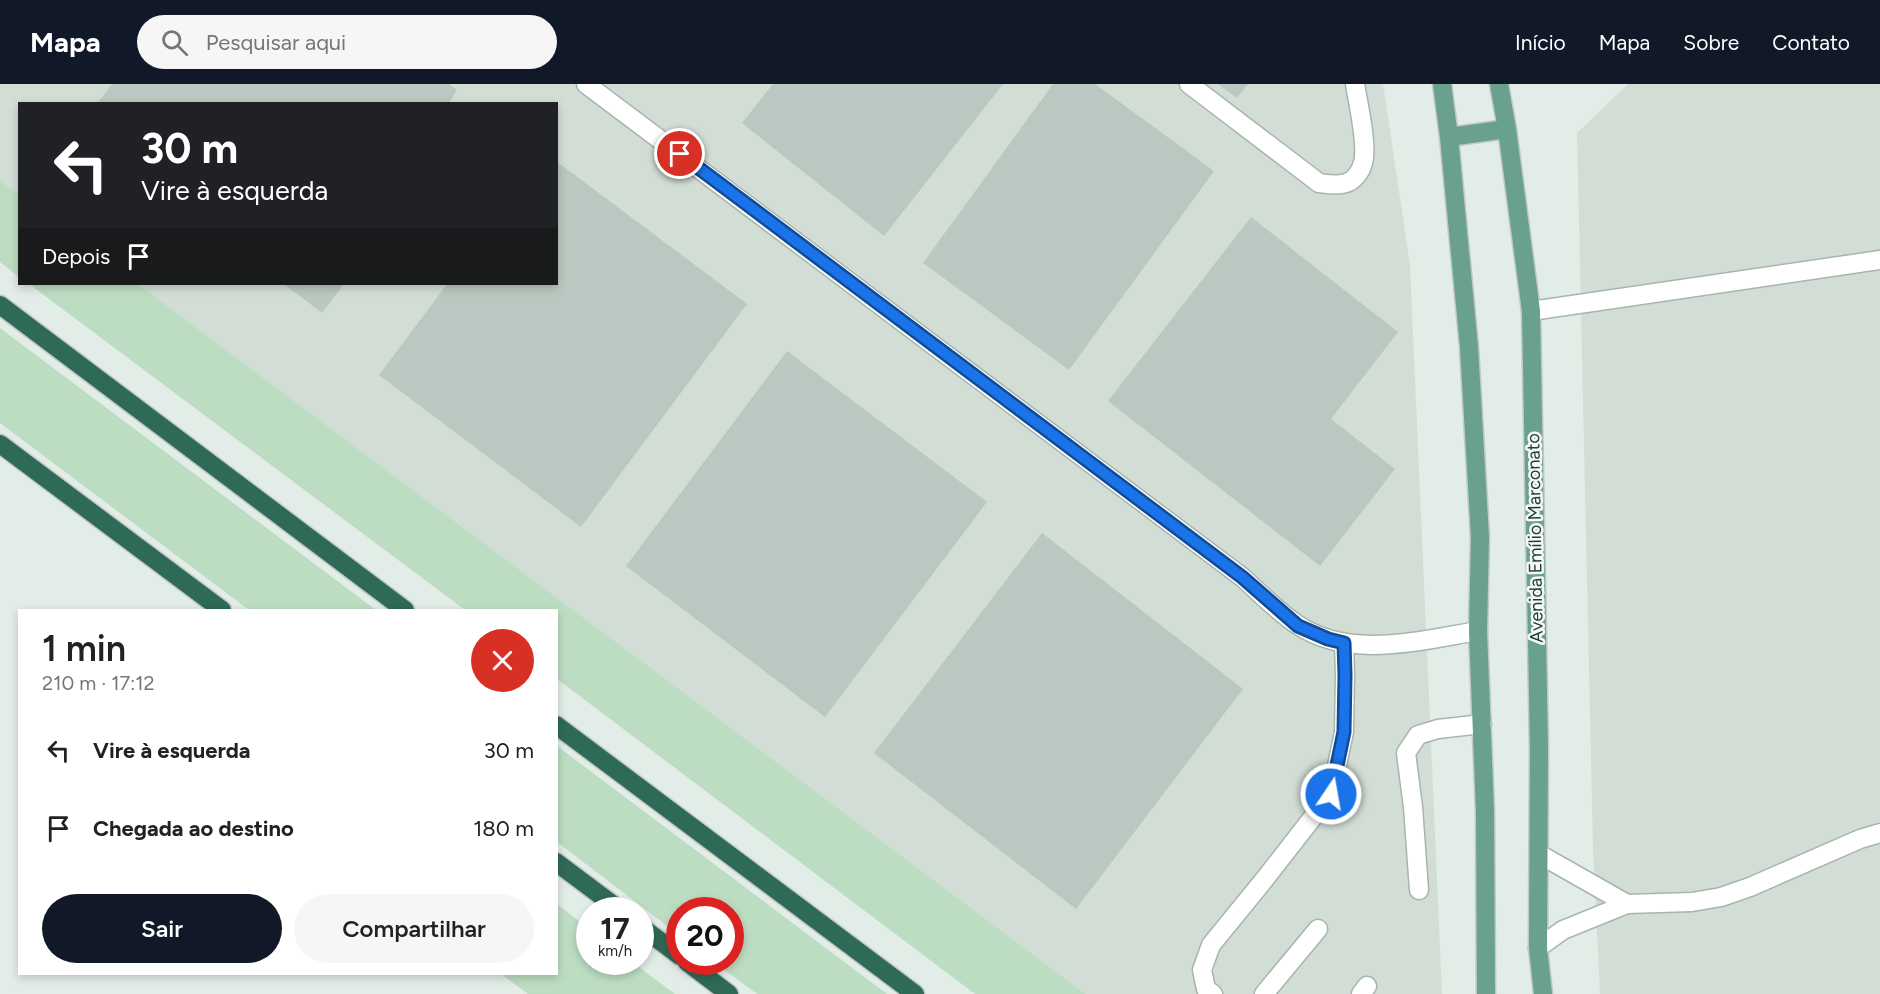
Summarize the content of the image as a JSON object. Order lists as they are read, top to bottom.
{
  "streets": {
    "main road": ["Avenida Emílio Marconato"]
  },
  "page": {
    "header": "Mapa",
    "search": "Pesquisar aqui",
    "nav": [
      "Início",
      "Mapa",
      "Sobre",
      "Contato"
    ],
    "turn": ["30 m", "Vire à esquerda"],
    "then": "Depois",
    "heading": ["1 min", "210 m · 17:12"],
    "list": [
      {
        "name": "Vire à esquerda",
        "value": "30 m"
      },
      {
        "name": "Chegada ao destino",
        "value": "180 m"
      }
    ],
    "buttons": ["Sair", "Compartilhar"],
    "speed": "17 km/h",
    "limit": "20"
  }
}
